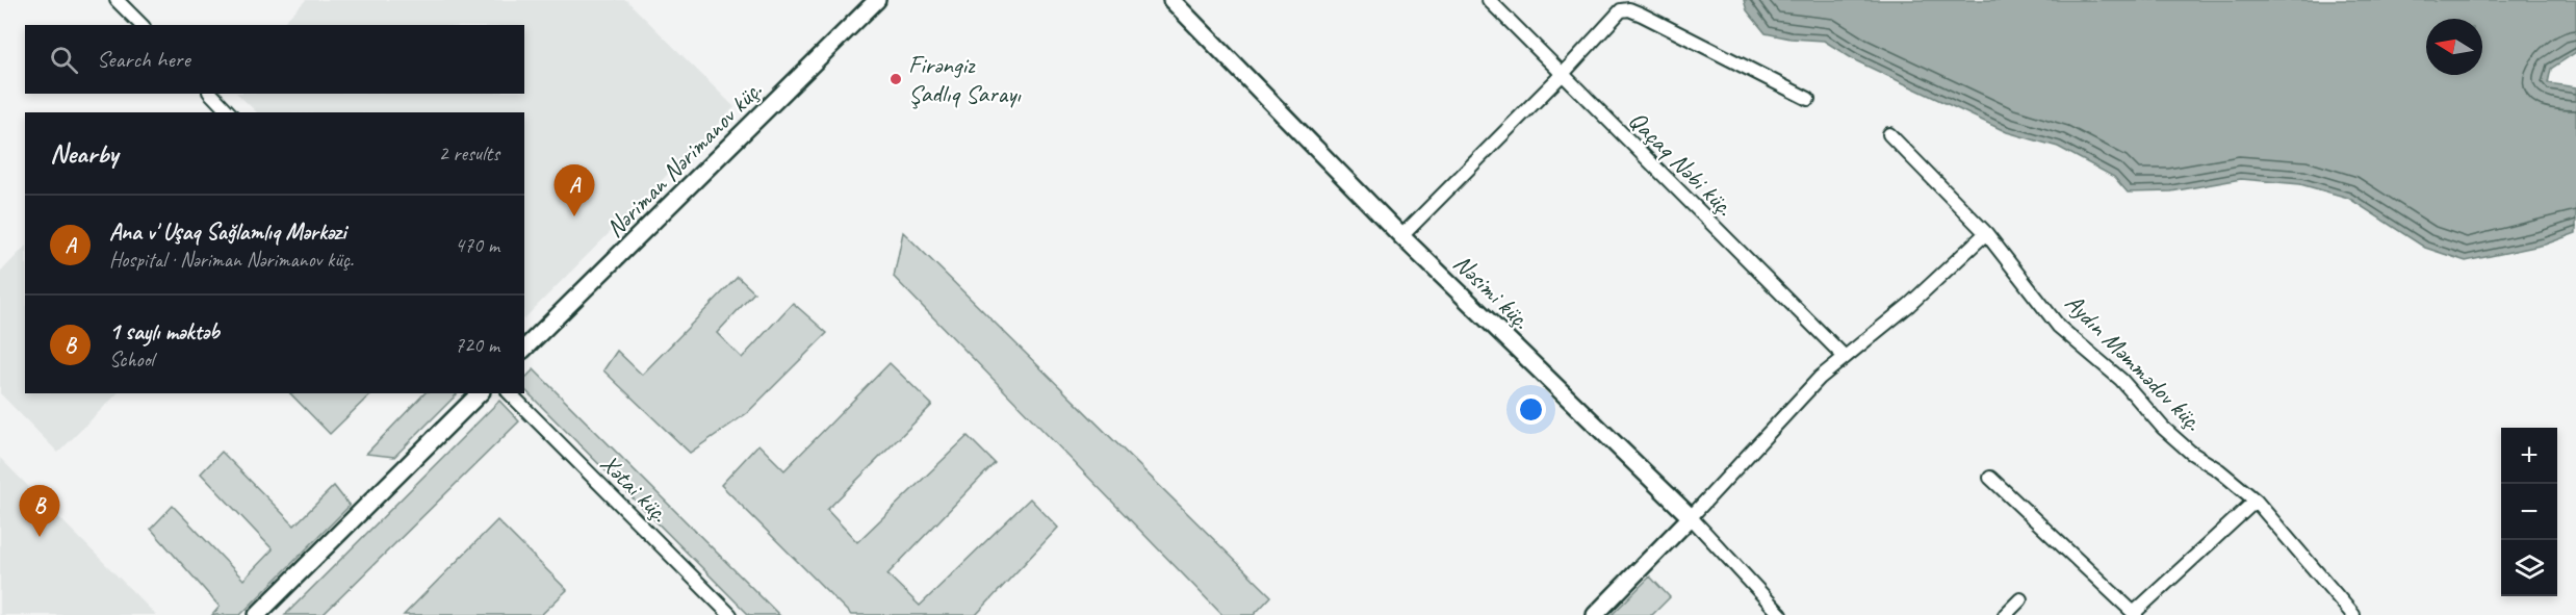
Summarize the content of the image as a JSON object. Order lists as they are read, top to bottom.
{
  "streets": {
    "street": [
      "Nəriman Nərimanov küç.",
      "Qaçaq Nəbi küç.",
      "Nəsimi küç.",
      "Aydın Məmmədov küç.",
      "Xətai küç."
    ]
  },
  "places": ["Firəngiz Şadlıq Sarayı"],
  "north": "left",
  "page": {
    "search": "Search here",
    "heading": ["Nearby", "2 results"],
    "pins": ["A", "B"],
    "list": [
      {
        "mark": "A",
        "name": "Ana v' Uşaq Sağlamlıq Mərkəzi",
        "note": "Hospital · Nəriman Nərimanov küç.",
        "value": "470 m"
      },
      {
        "mark": "B",
        "name": "1 saylı məktəb",
        "note": "School",
        "value": "720 m"
      }
    ],
    "map_buttons": ["+", "−"]
  }
}
